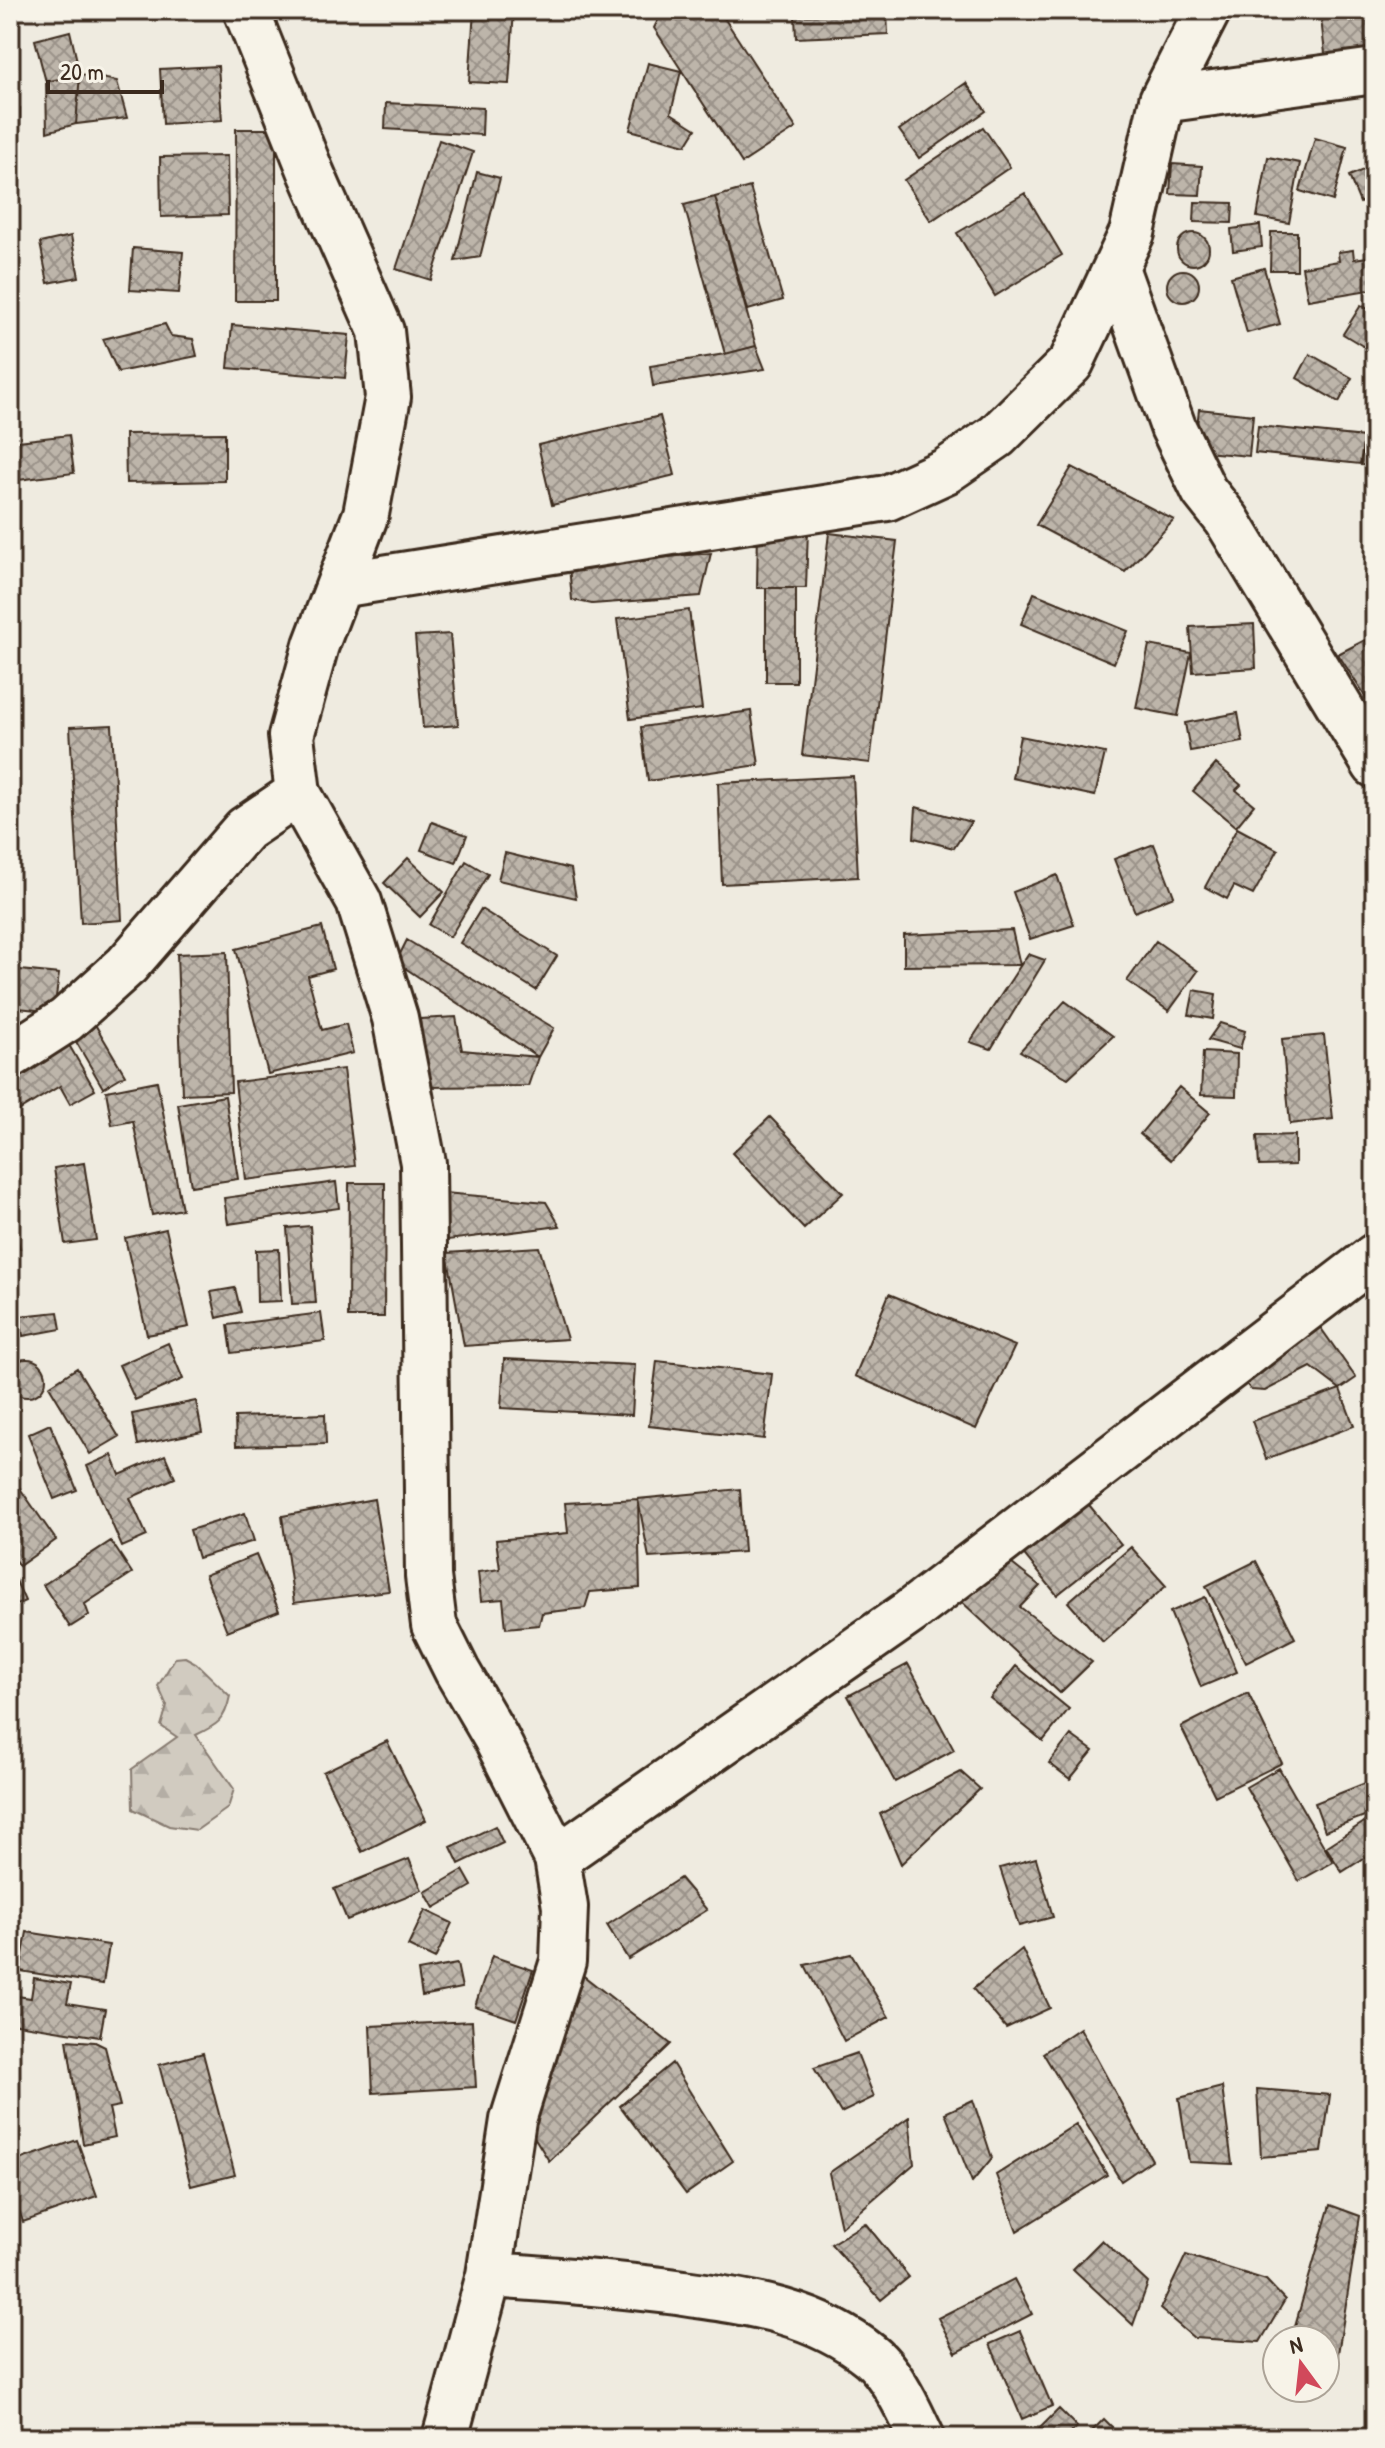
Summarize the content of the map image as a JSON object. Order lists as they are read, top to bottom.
{
  "scale_bar": "20 m",
  "north": "top"
}
